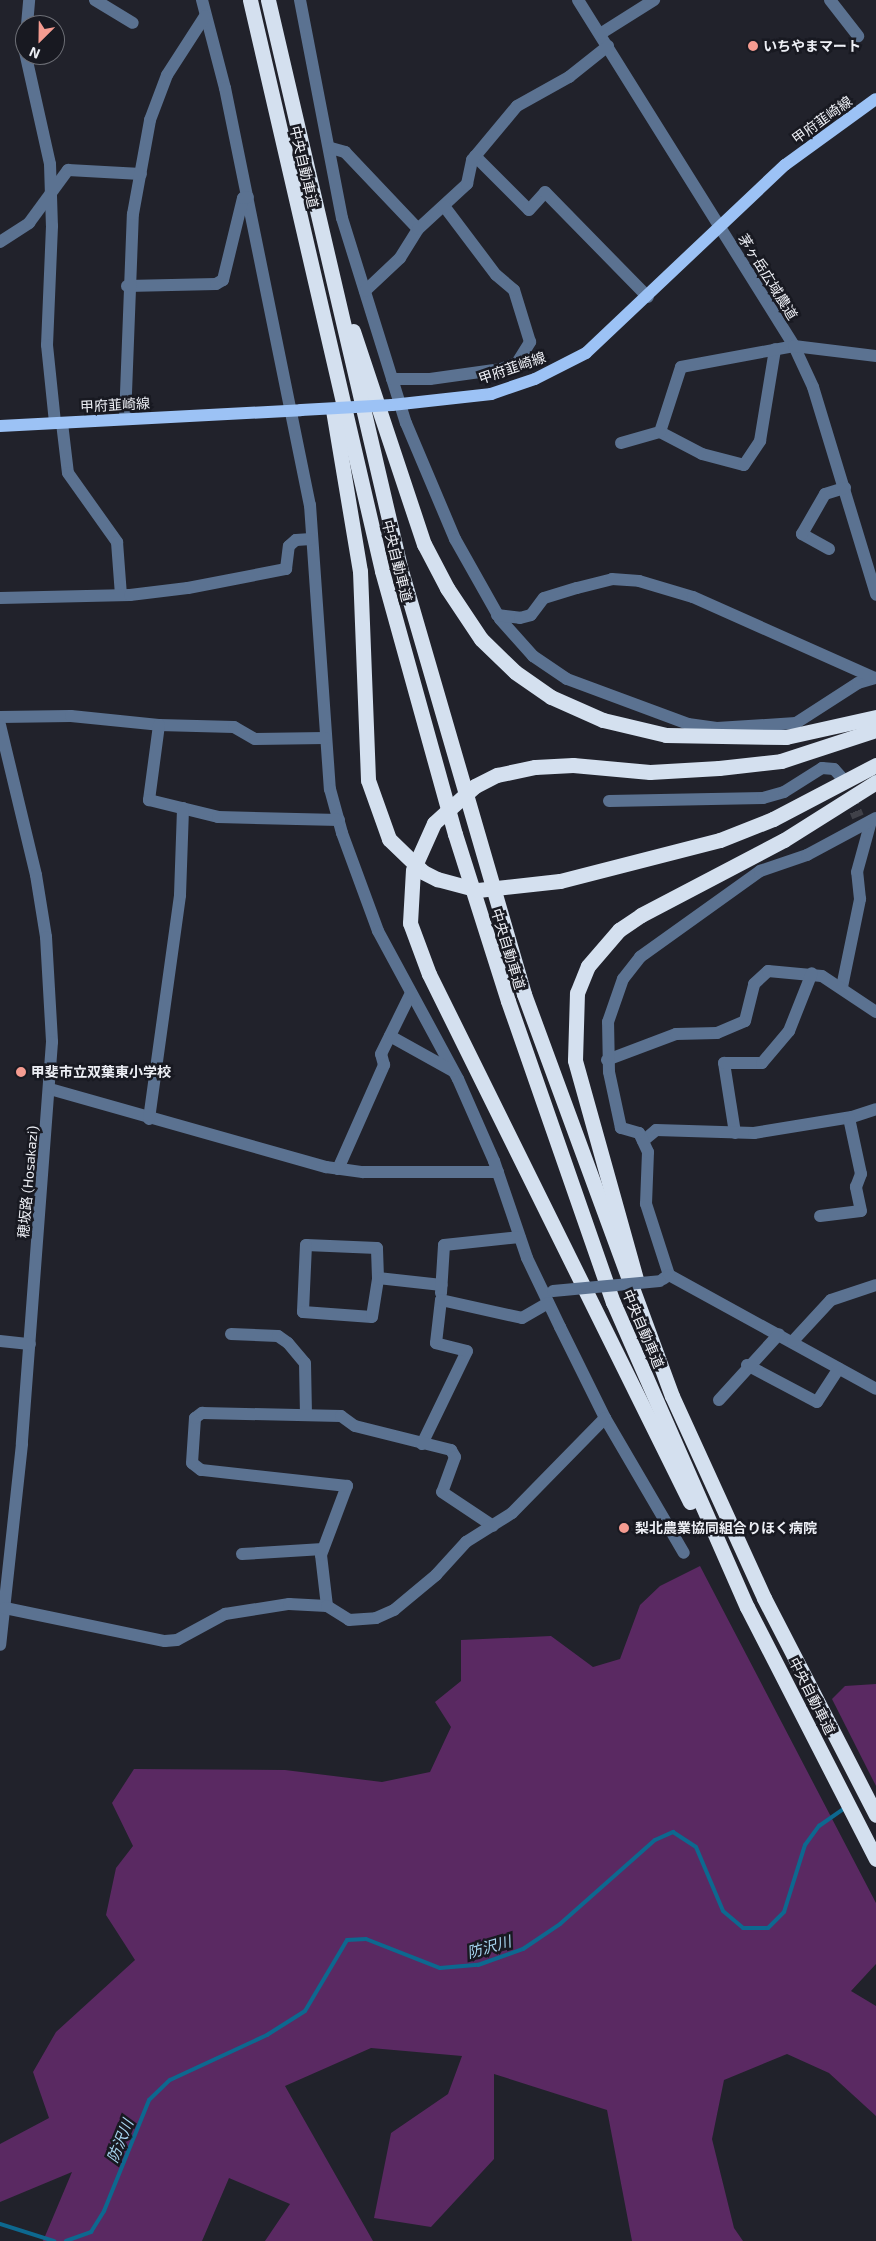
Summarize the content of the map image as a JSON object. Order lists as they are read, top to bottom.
{
  "streets": {
    "highway": ["中央自動車道"],
    "main road": ["甲府韮崎線"],
    "street": ["茅ヶ岳広域農道", "穂坂路 (Hosakazi)"]
  },
  "crossings": [
    ["甲府韮崎線", "茅ヶ岳広域農道"]
  ],
  "water": ["防沢川"],
  "places": ["いちやまマート", "甲斐市立双葉東小学校", "梨北農業協同組合りほく病院"],
  "north": "bottom left"
}
